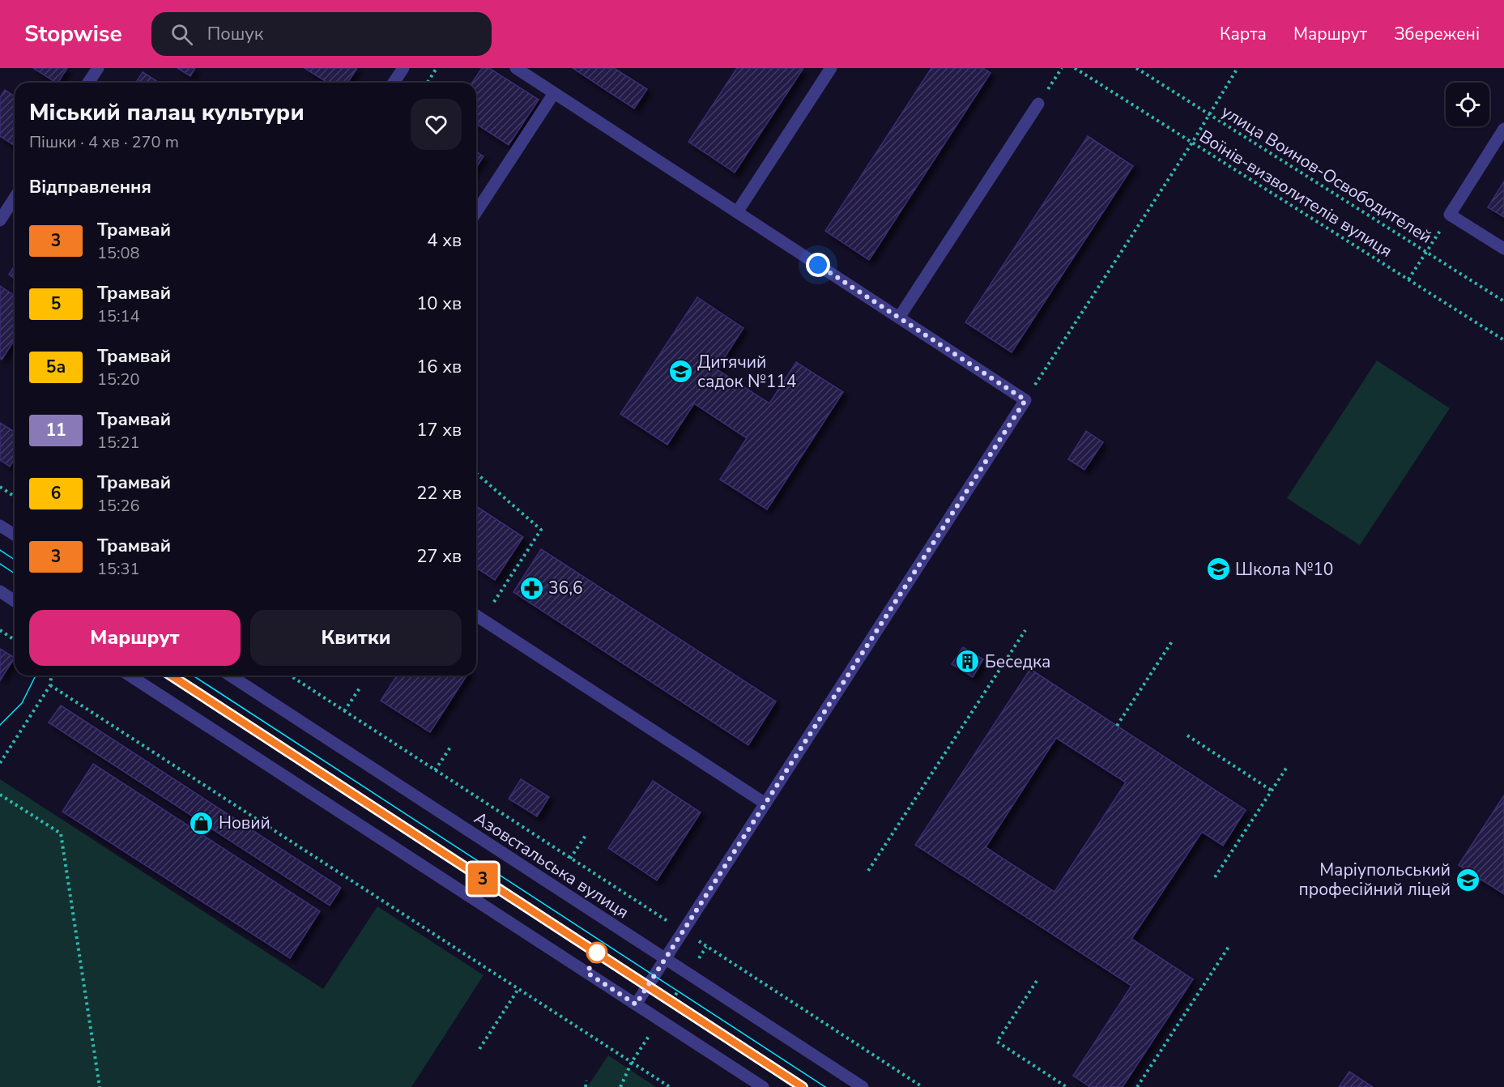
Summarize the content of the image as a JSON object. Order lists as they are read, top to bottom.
{
  "streets": {
    "street": ["Азовстальська вулиця"],
    "path": ["улица Воинов-Освободителей", "Воїнів-визволителів вулиця"]
  },
  "places": {
    "school or university": ["Дитячий садок №114", "Школа №10", "Маріупольський професійний ліцей"],
    "pharmacy": ["36,6"],
    "building": ["Беседка"],
    "shop": ["Новий"]
  },
  "lines": ["tram line 3"],
  "page": {
    "header": "Stopwise",
    "search": "Пошук",
    "nav": ["Карта", "Маршрут", "Збережені"],
    "on_map": "3",
    "heading": [
      ["Міський палац культури", "Пішки · 4 хв · 270 m"],
      "Відправлення"
    ],
    "list": [
      {
        "mark": "3",
        "name": "Трамвай",
        "note": "15:08",
        "value": "4 хв"
      },
      {
        "mark": "5",
        "name": "Трамвай",
        "note": "15:14",
        "value": "10 хв"
      },
      {
        "mark": "5а",
        "name": "Трамвай",
        "note": "15:20",
        "value": "16 хв"
      },
      {
        "mark": "11",
        "name": "Трамвай",
        "note": "15:21",
        "value": "17 хв"
      },
      {
        "mark": "6",
        "name": "Трамвай",
        "note": "15:26",
        "value": "22 хв"
      },
      {
        "mark": "3",
        "name": "Трамвай",
        "note": "15:31",
        "value": "27 хв"
      }
    ],
    "buttons": ["Маршрут", "Квитки"]
  }
}
